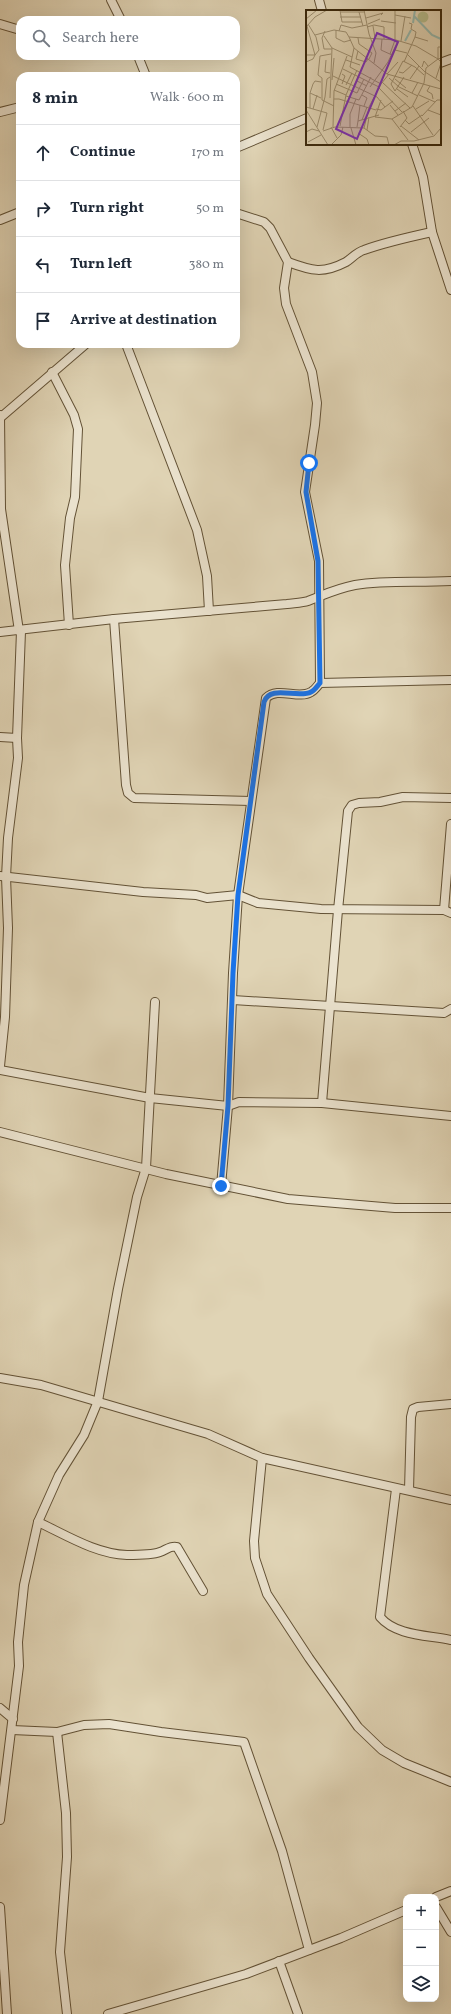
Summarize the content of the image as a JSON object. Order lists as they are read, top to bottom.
{
  "page": {
    "search": "Search here",
    "heading": ["8 min", "Walk · 600 m"],
    "list": [
      ["Continue", "170 m"],
      ["Turn right", "50 m"],
      ["Turn left", "380 m"],
      "Arrive at destination"
    ],
    "map_buttons": ["+", "−"]
  }
}
